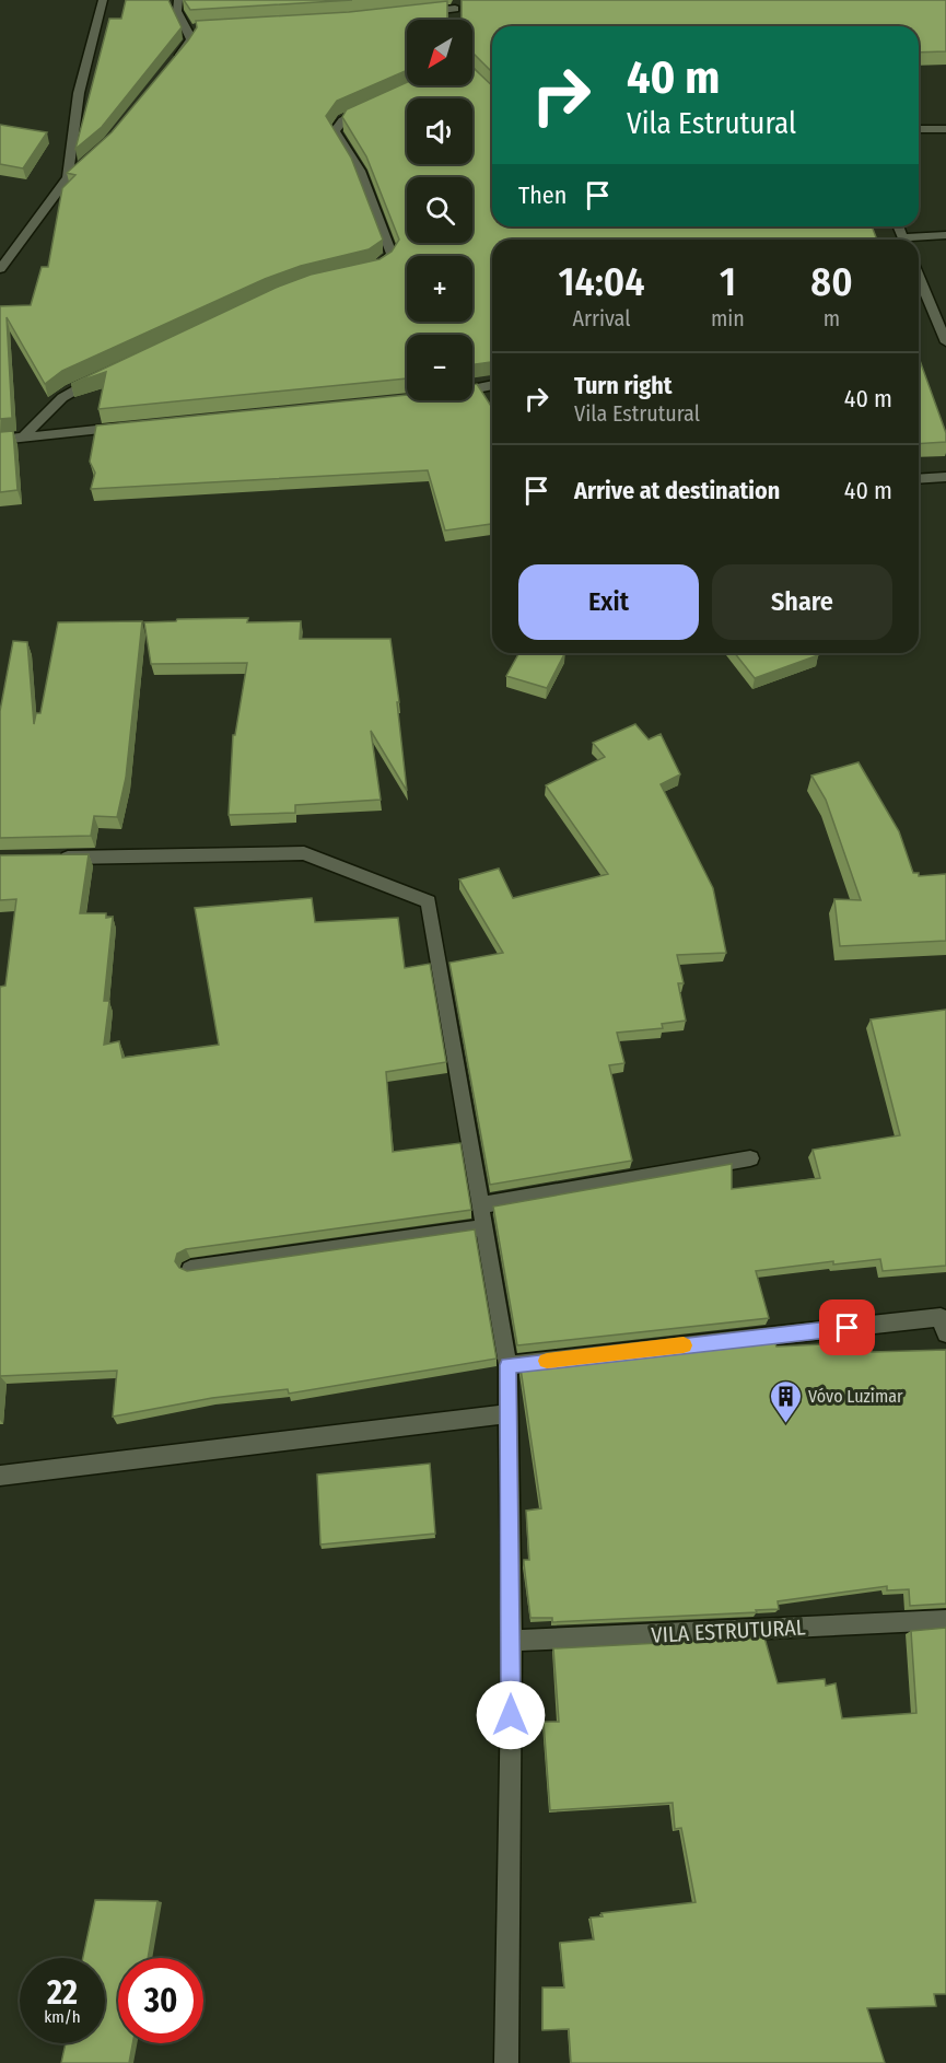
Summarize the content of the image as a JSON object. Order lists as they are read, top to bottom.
{
  "streets": {
    "street": ["VILA ESTRUTURAL"]
  },
  "places": {
    "building": ["Vóvo Luzimar"]
  },
  "north": "bottom left",
  "page": {
    "map_buttons": ["+", "−"],
    "turn": ["40 m", "Vila Estrutural"],
    "then": "Then",
    "eta": [
      "14:04",
      "Arrival",
      "1",
      "min",
      "80",
      "m"
    ],
    "list": [
      {
        "name": "Turn right",
        "note": "Vila Estrutural",
        "value": "40 m"
      },
      {
        "name": "Arrive at destination",
        "value": "40 m"
      }
    ],
    "buttons": ["Exit", "Share"],
    "speed": "22 km/h",
    "limit": "30"
  }
}
